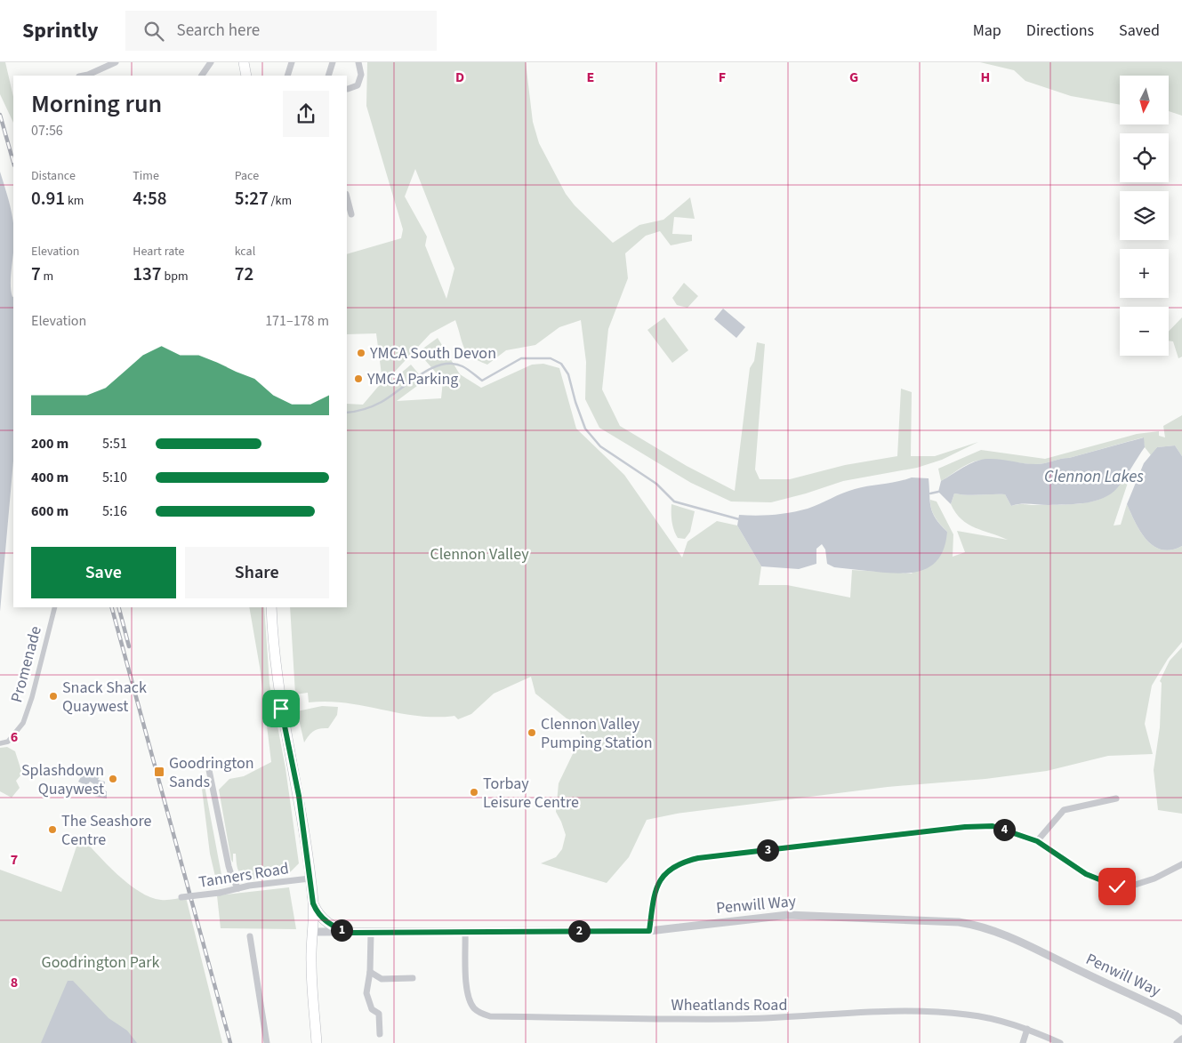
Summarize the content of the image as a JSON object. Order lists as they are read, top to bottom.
{
  "streets": {
    "street": [
      "Promenade",
      "Tanners Road",
      "Penwill Way",
      "Wheatlands Road"
    ]
  },
  "crossings": [
    ["Penwill Way", "Wheatlands Road"]
  ],
  "water": ["Clennon Lakes"],
  "parks": ["Clennon Valley", "Goodrington Park"],
  "places": {
    "other": [
      "YMCA South Devon",
      "YMCA Parking",
      "Snack Shack Quaywest",
      "Clennon Valley Pumping Station",
      "Splashdown Quaywest",
      "Torbay Leisure Centre",
      "The Seashore Centre"
    ],
    "transit": ["Goodrington Sands"]
  },
  "north": "bottom",
  "page": {
    "header": "Sprintly",
    "search": "Search here",
    "nav": ["Map", "Directions", "Saved"],
    "map_buttons": ["+", "−"],
    "heading": ["Morning run", "07:56"],
    "stats": [
      ["Distance", "0.91 km"],
      ["Time", "4:58"],
      ["Pace", "5:27 /km"],
      ["Elevation", "7 m"],
      ["Heart rate", "137 bpm"],
      ["kcal", "72"]
    ],
    "chart": ["Elevation", "171–178 m"],
    "list": [
      {
        "name": "200 m",
        "note": "5:51"
      },
      {
        "name": "400 m",
        "note": "5:10"
      },
      {
        "name": "600 m",
        "note": "5:16"
      }
    ],
    "buttons": ["Save", "Share"],
    "pins": [
      "4",
      "3",
      "1",
      "2"
    ]
  },
  "grid": {
    "columns": [
      "D",
      "E",
      "F",
      "G",
      "H"
    ],
    "rows": ["6", "7", "8"]
  }
}
